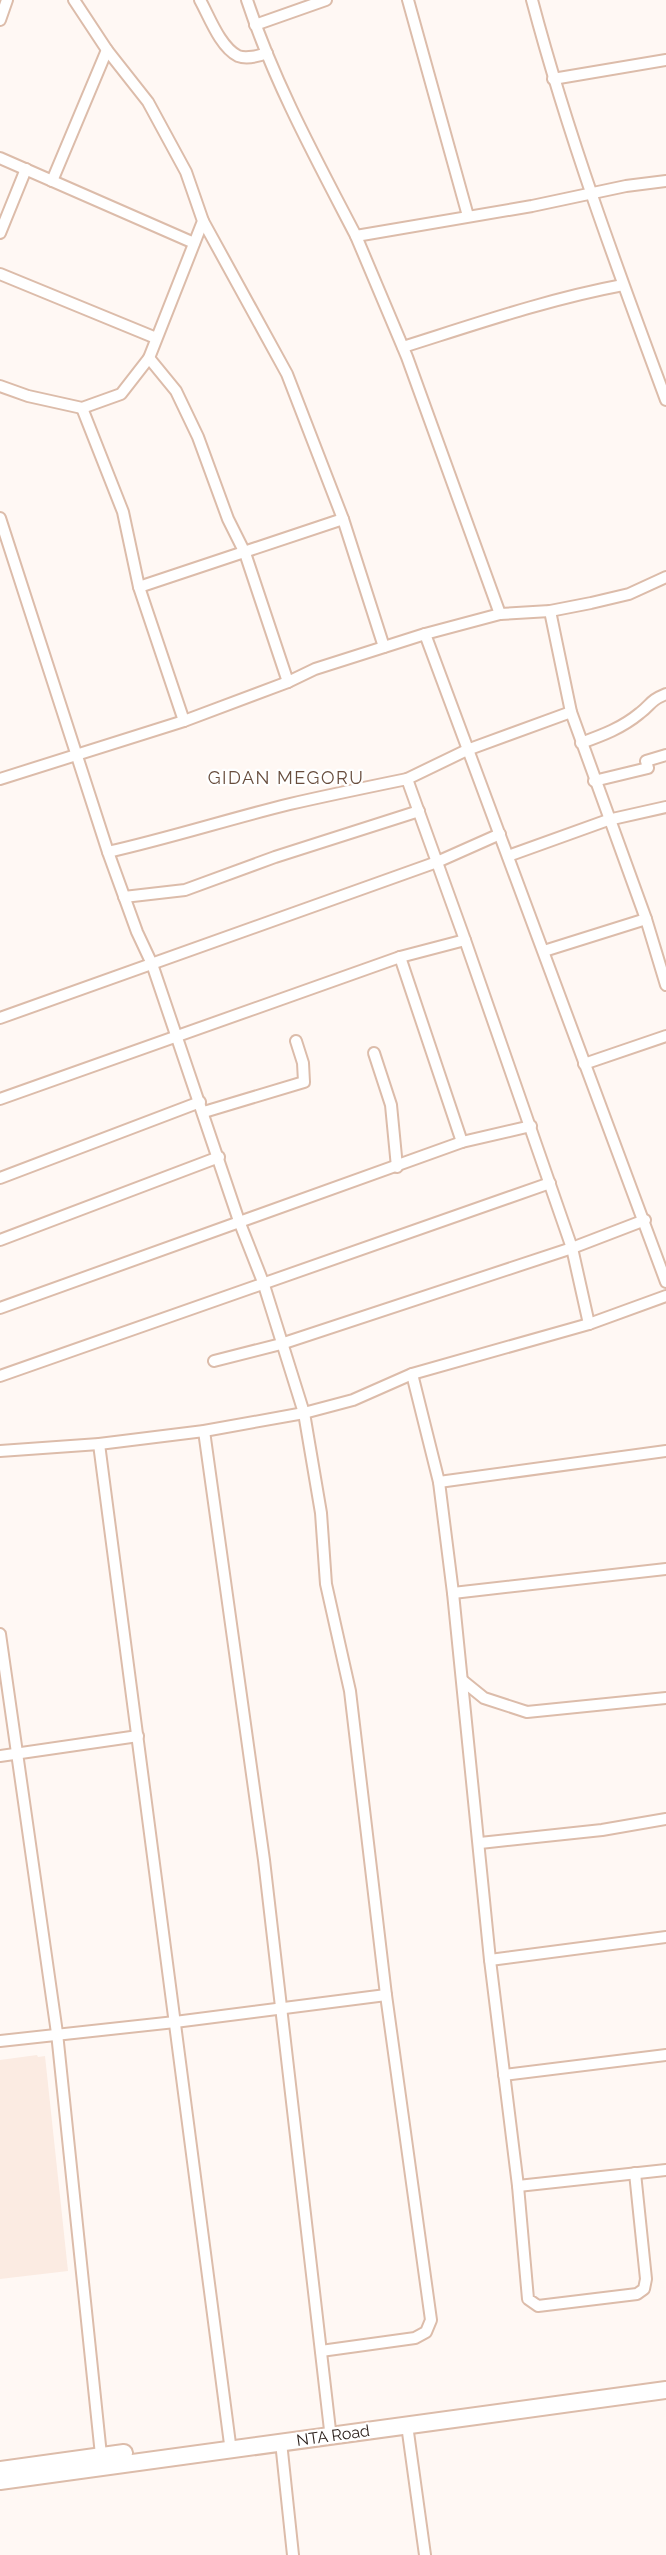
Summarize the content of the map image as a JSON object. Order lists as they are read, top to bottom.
{
  "streets": {
    "main road": ["NTA Road"]
  },
  "districts": ["GIDAN MEGORU"]
}
